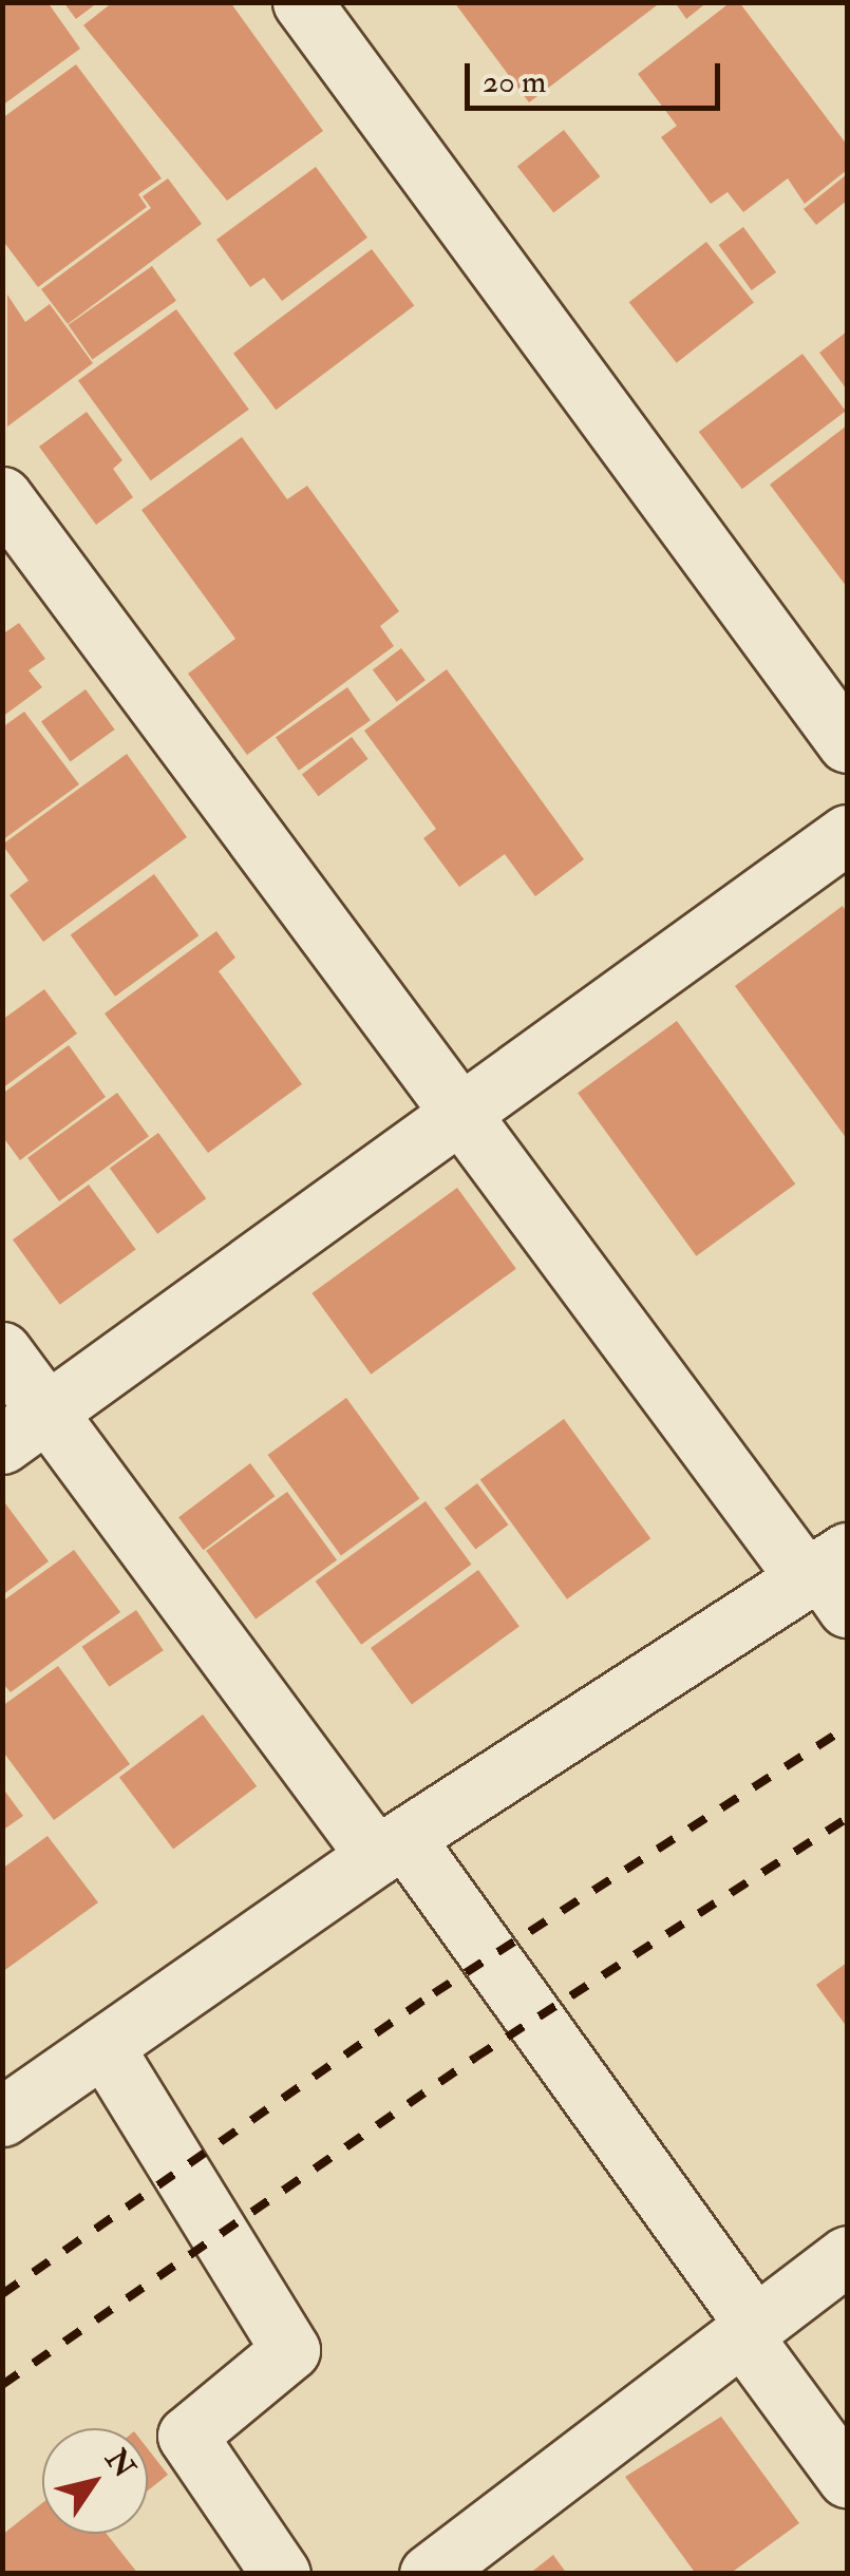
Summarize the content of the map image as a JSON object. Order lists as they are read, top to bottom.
{
  "scale_bar": "20 m",
  "north": "top right"
}
